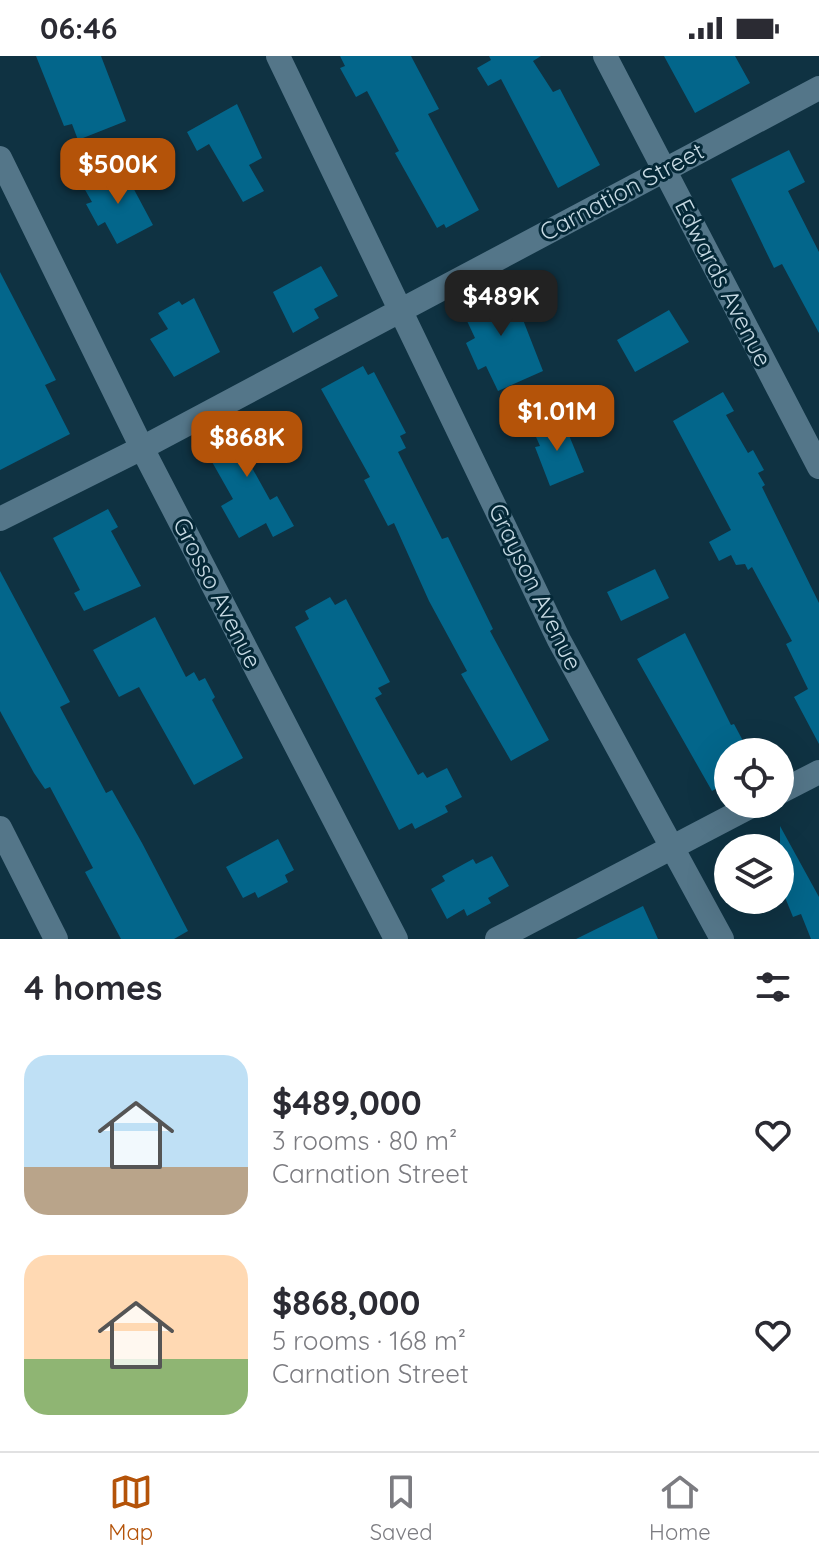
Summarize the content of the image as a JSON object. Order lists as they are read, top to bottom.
{
  "streets": {
    "street": [
      "Carnation Street",
      "Edwards Avenue",
      "Grayson Avenue",
      "Grosso Avenue"
    ]
  },
  "crossings": [
    ["Carnation Street", "Edwards Avenue"],
    ["Carnation Street", "Grayson Avenue"],
    ["Carnation Street", "Grosso Avenue"]
  ],
  "page": {
    "status": "06:46",
    "price": [
      "$500K",
      "$489K",
      "$1.01M",
      "$868K"
    ],
    "heading": "4 homes",
    "list": [
      {
        "name": "$489,000",
        "note": "3 rooms · 80 m² · Carnation Street"
      },
      {
        "name": "$868,000",
        "note": "5 rooms · 168 m² · Carnation Street"
      }
    ],
    "tabs": ["Map", "Saved", "Home"]
  }
}
